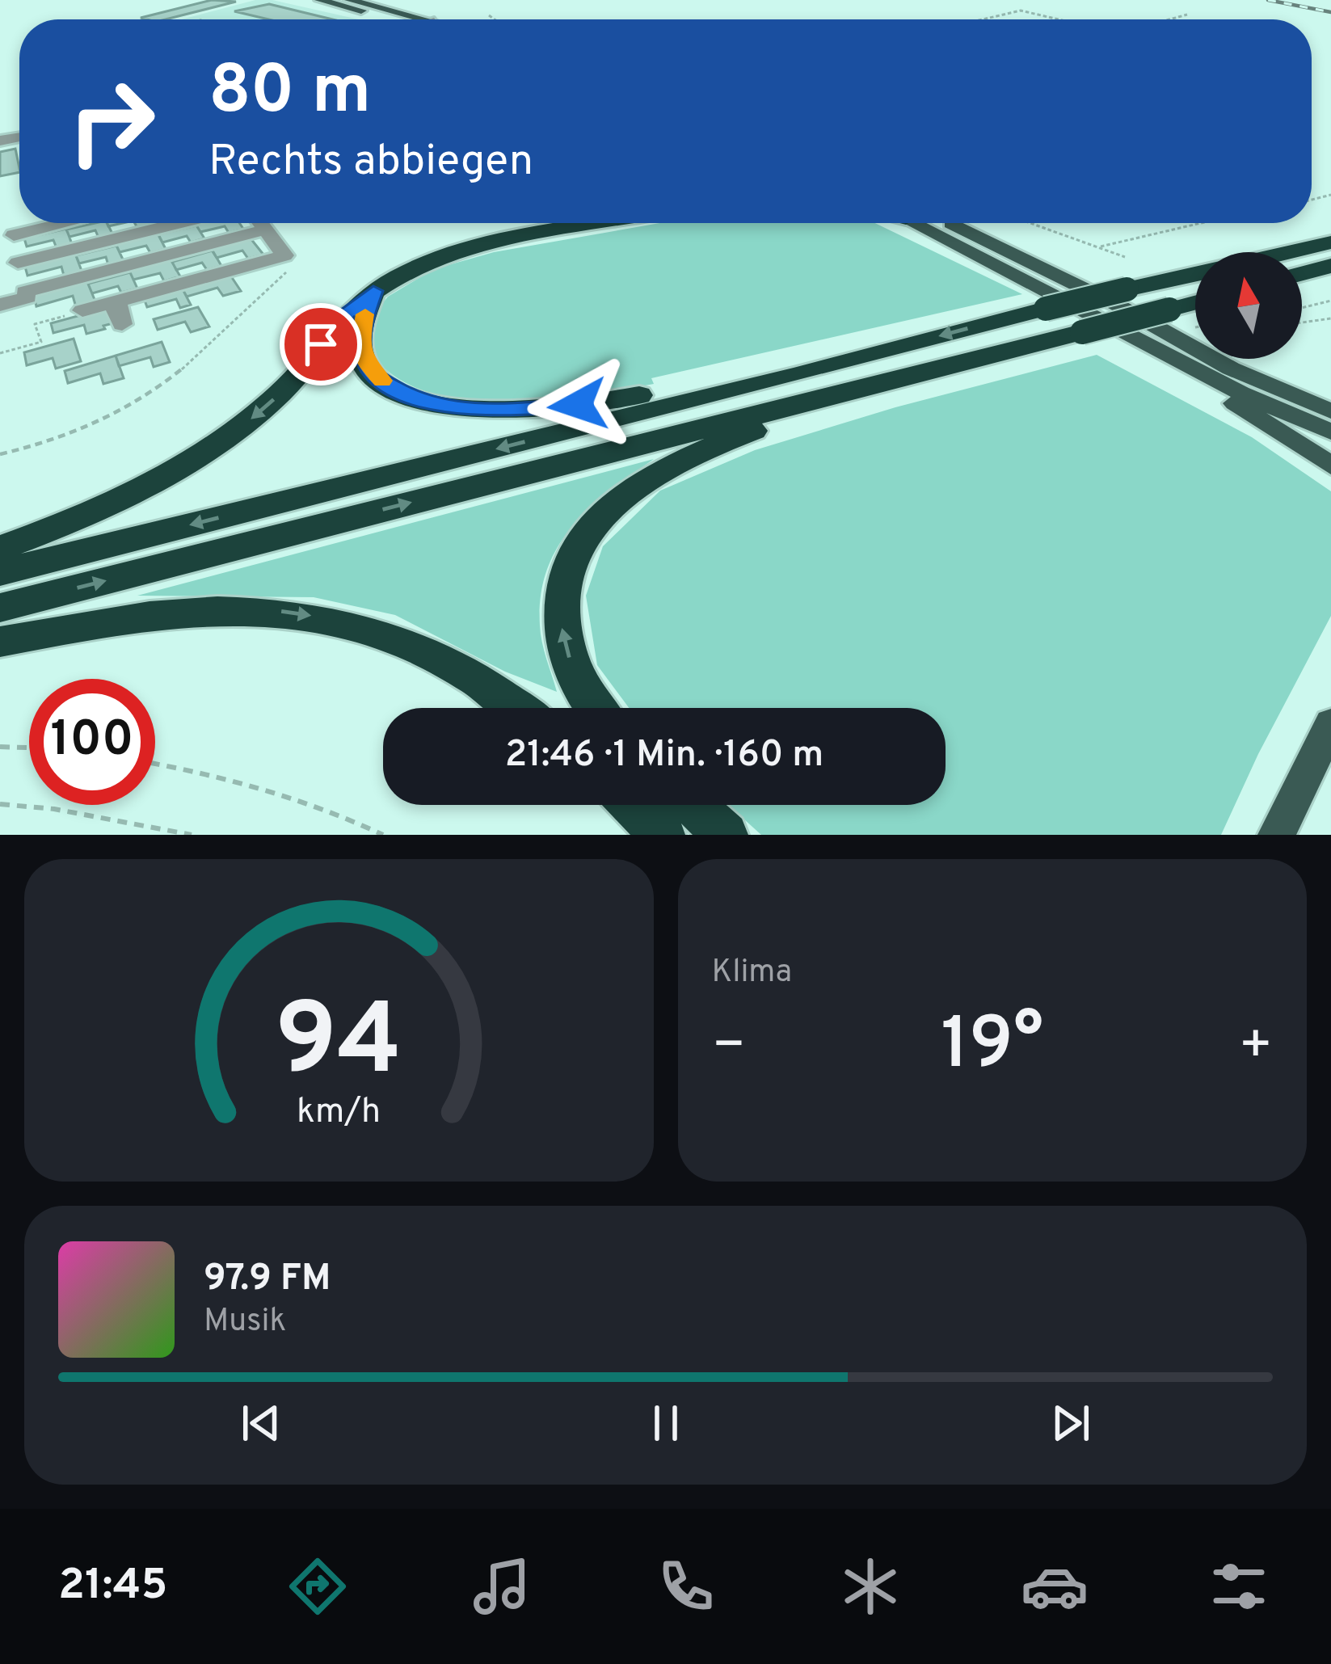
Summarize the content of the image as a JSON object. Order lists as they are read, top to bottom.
{
  "north": "top",
  "page": {
    "turn": ["80 m", "Rechts abbiegen"],
    "limit": "100",
    "trip": "21:46 · 1 Min. · 160 m",
    "tile": "Klima",
    "heat": ["−", "19°", "+"],
    "song": ["97.9 FM", "Musik"],
    "tabs": "21:45",
    "gauge": ["94", "km/h"]
  }
}
